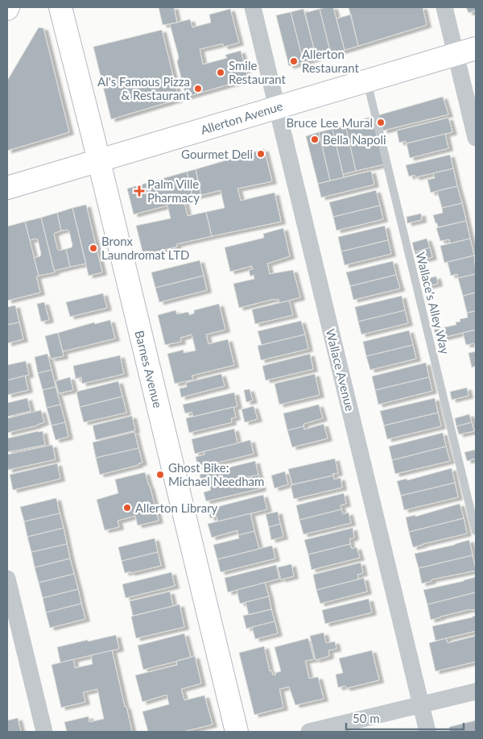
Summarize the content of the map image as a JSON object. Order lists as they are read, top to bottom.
{
  "streets": {
    "street": ["Allerton Avenue", "Barnes Avenue", "Wallace Avenue"],
    "lane": ["Wallace's Alley Way"]
  },
  "crossings": [
    ["Allerton Avenue", "Wallace's Alley Way"],
    ["Allerton Avenue", "Barnes Avenue"],
    ["Allerton Avenue", "Wallace Avenue"]
  ],
  "places": {
    "other": [
      "Allerton Restaurant",
      "Smile Restaurant",
      "Al's Famous Pizza & Restaurant",
      "Bruce Lee Mural",
      "Bella Napoli",
      "Gourmet Deli",
      "Bronx Laundromat LTD",
      "Ghost Bike: Michael Needham",
      "Allerton Library"
    ],
    "health": ["Palm Ville Pharmacy"]
  },
  "scale_bar": "50 m"
}
